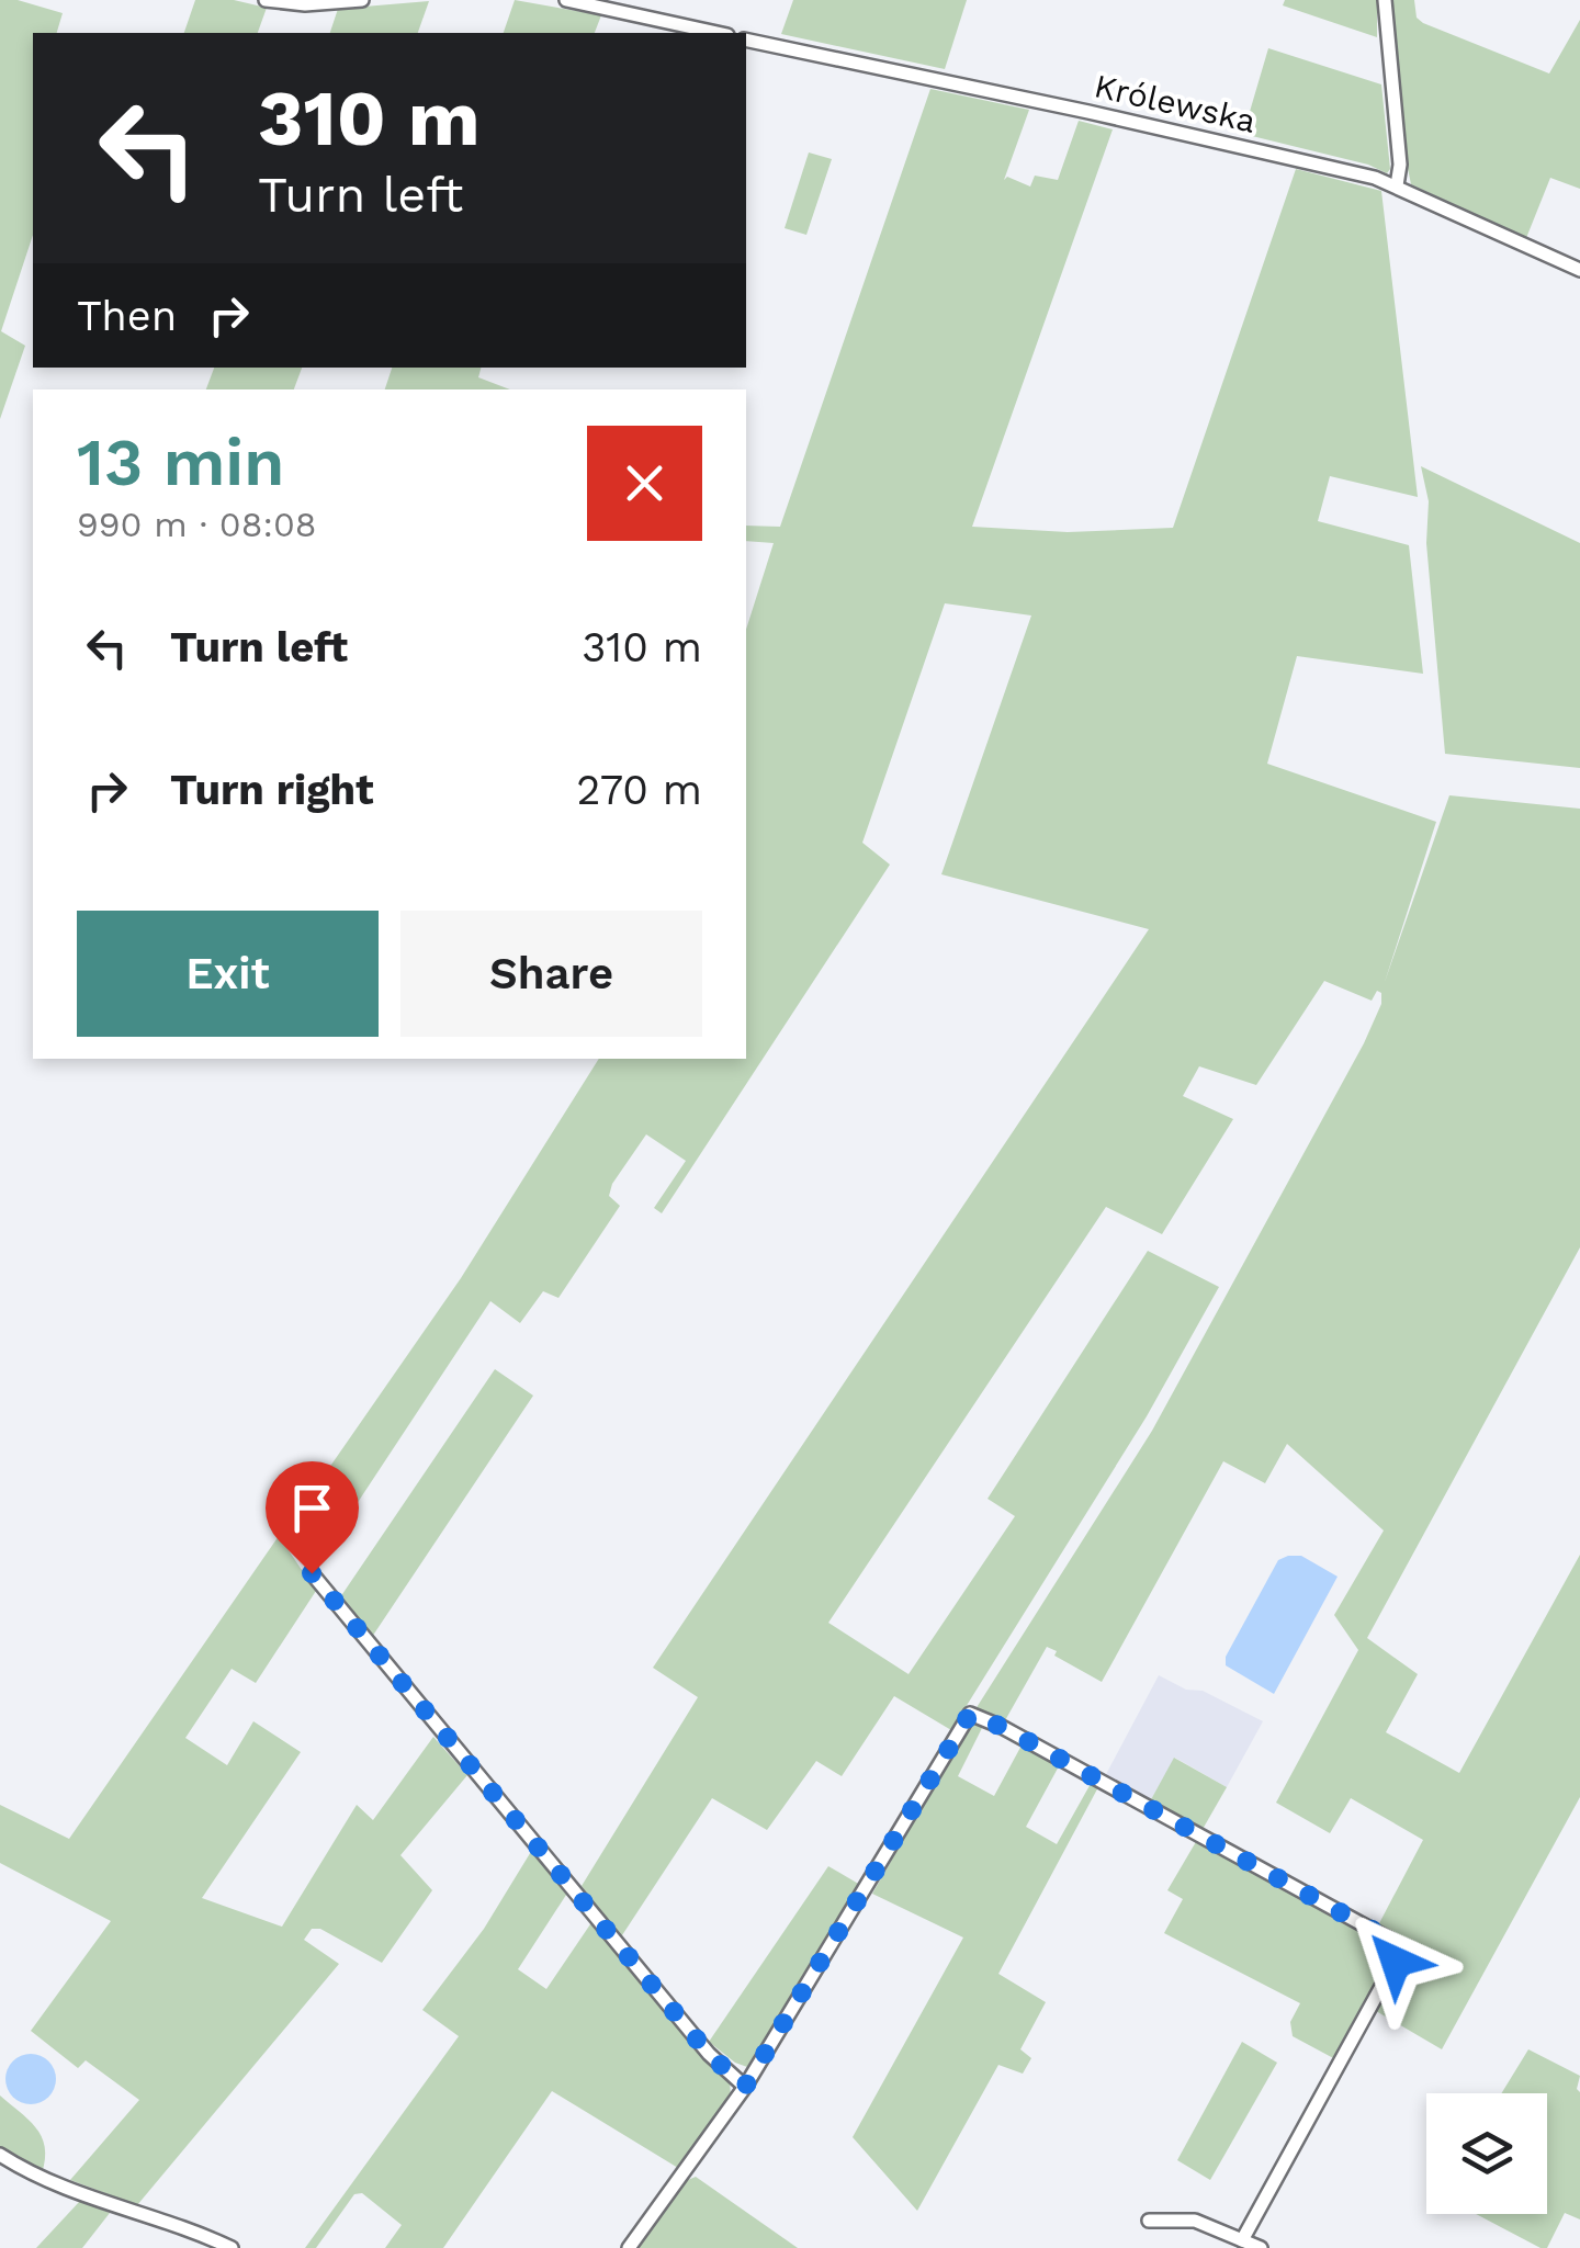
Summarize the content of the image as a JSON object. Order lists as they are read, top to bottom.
{
  "streets": {
    "street": ["Królewska"]
  },
  "page": {
    "turn": ["310 m", "Turn left"],
    "then": "Then",
    "heading": ["13 min", "990 m · 08:08"],
    "list": [
      {
        "name": "Turn left",
        "value": "310 m"
      },
      {
        "name": "Turn right",
        "value": "270 m"
      }
    ],
    "buttons": ["Exit", "Share"]
  }
}
